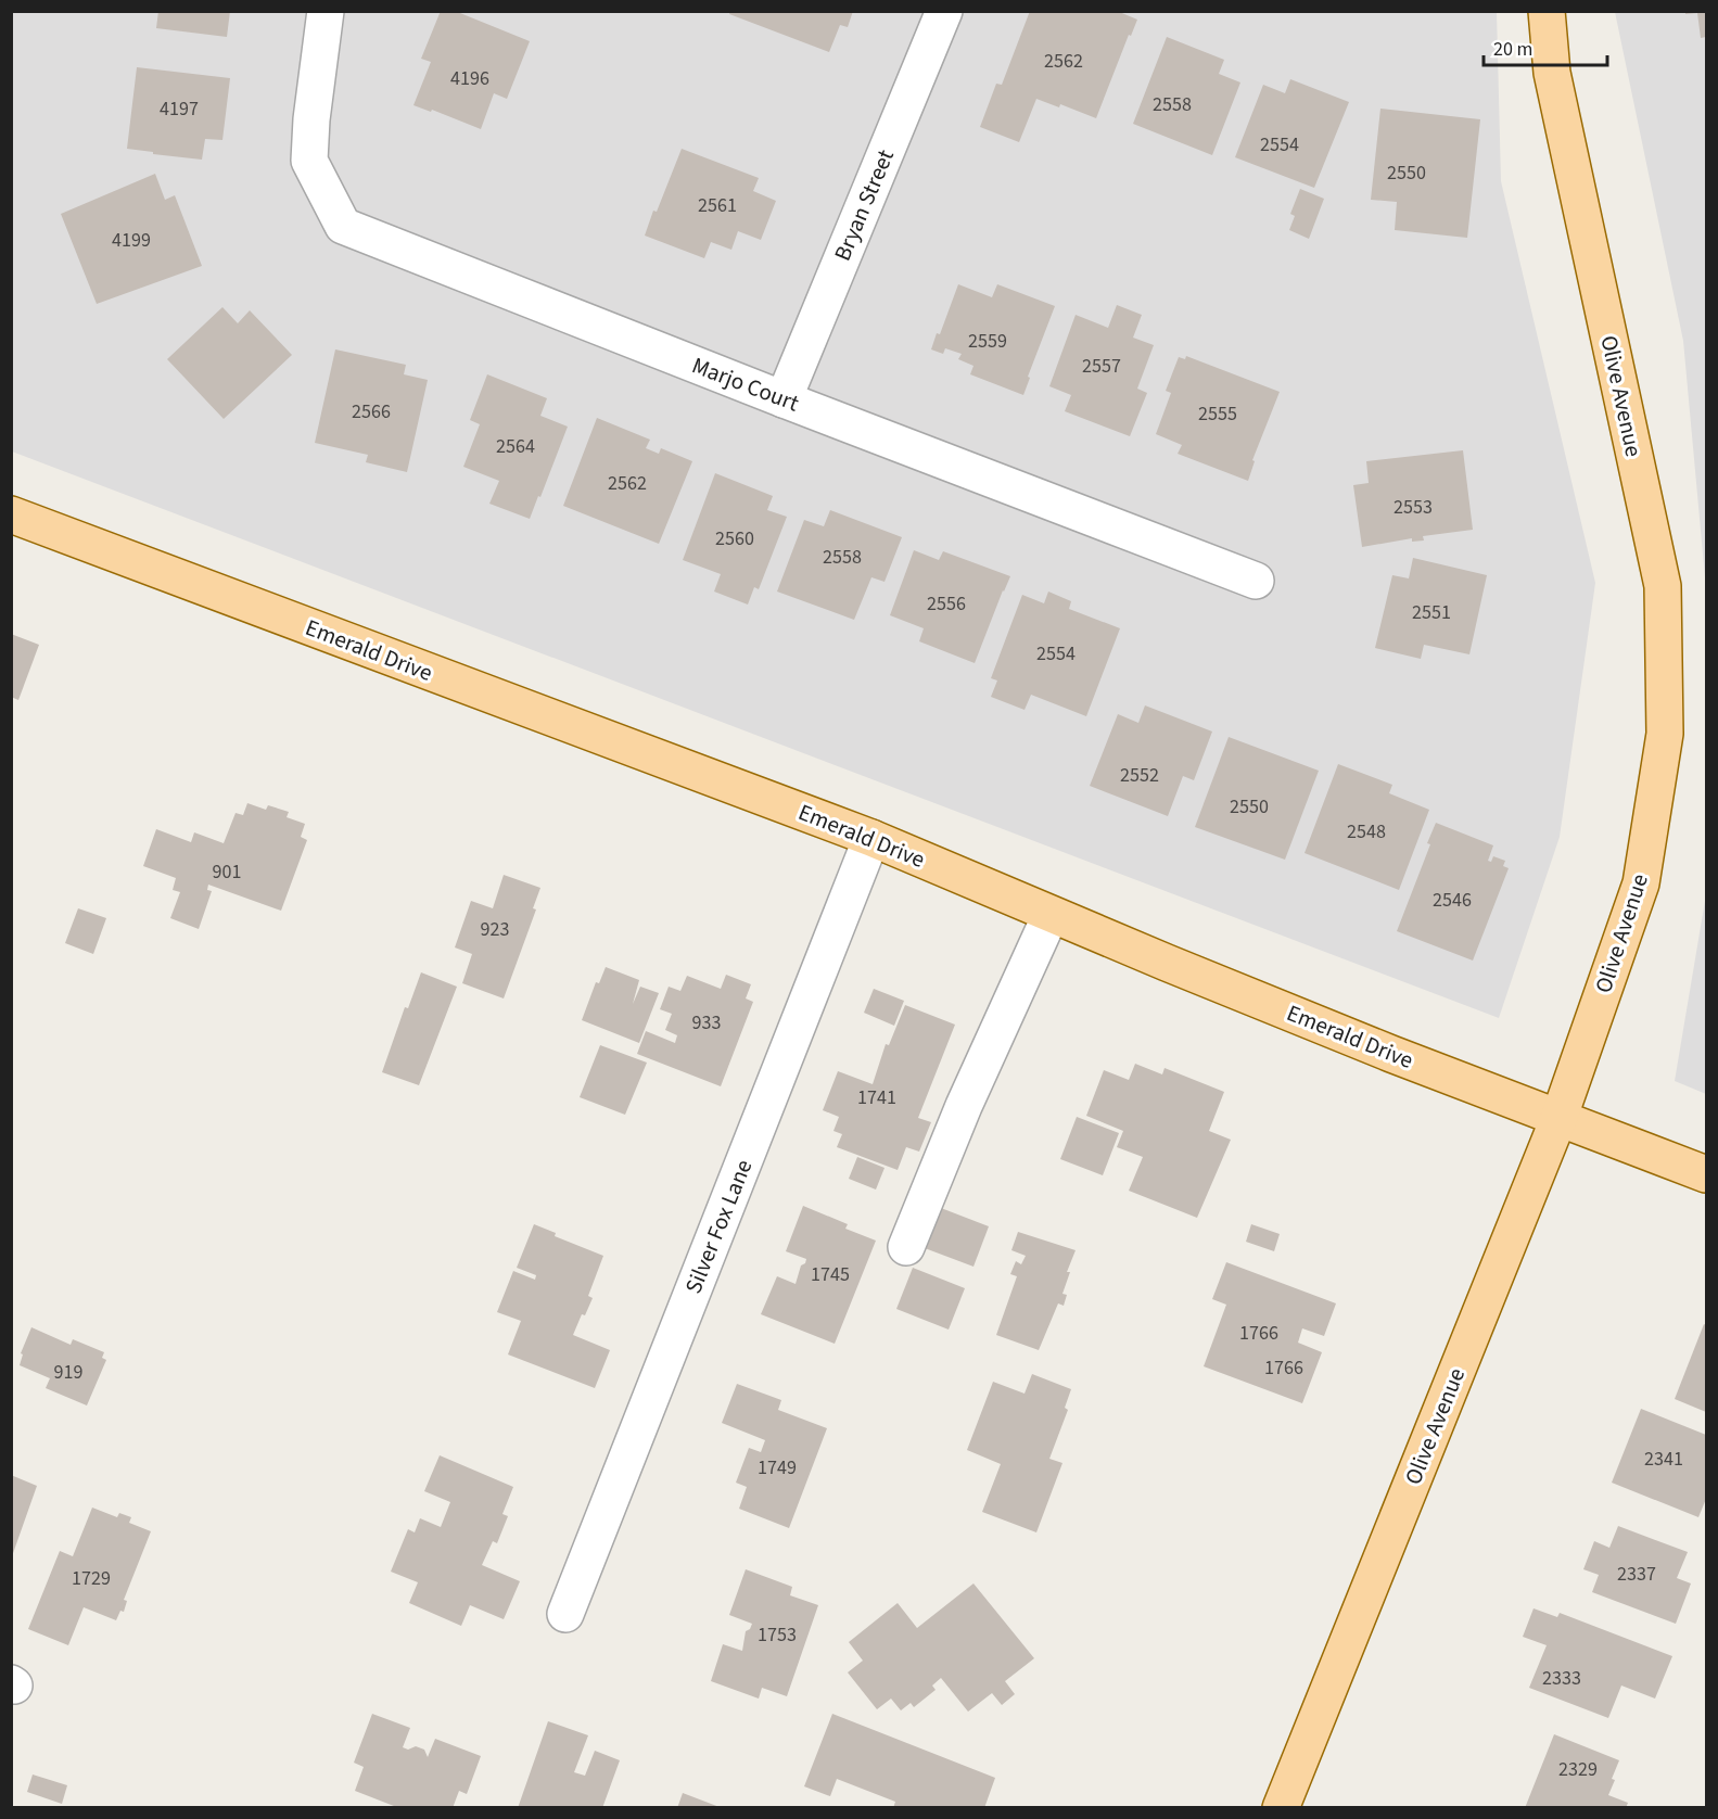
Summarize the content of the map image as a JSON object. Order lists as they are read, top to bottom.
{
  "streets": {
    "main road": ["Olive Avenue", "Emerald Drive"],
    "street": ["Bryan Street", "Marjo Court", "Silver Fox Lane"]
  },
  "crossings": [
    ["Bryan Street", "Marjo Court"],
    ["Olive Avenue", "Emerald Drive"],
    ["Emerald Drive", "Silver Fox Lane"]
  ],
  "house_numbers": [
    "2562",
    "4196",
    "2558",
    "4197",
    "2554",
    "2550",
    "2561",
    "4199",
    "2559",
    "2557",
    "2566",
    "2555",
    "2564",
    "2562",
    "2553",
    "2560",
    "2558",
    "2556",
    "2551",
    "2554",
    "2552",
    "2550",
    "2548",
    "901",
    "2546",
    "923",
    "933",
    "1741",
    "1745",
    "1766",
    "1766",
    "919",
    "2341",
    "1749",
    "2337",
    "1729",
    "1753",
    "2333",
    "2329"
  ],
  "scale_bar": "20 m"
}
